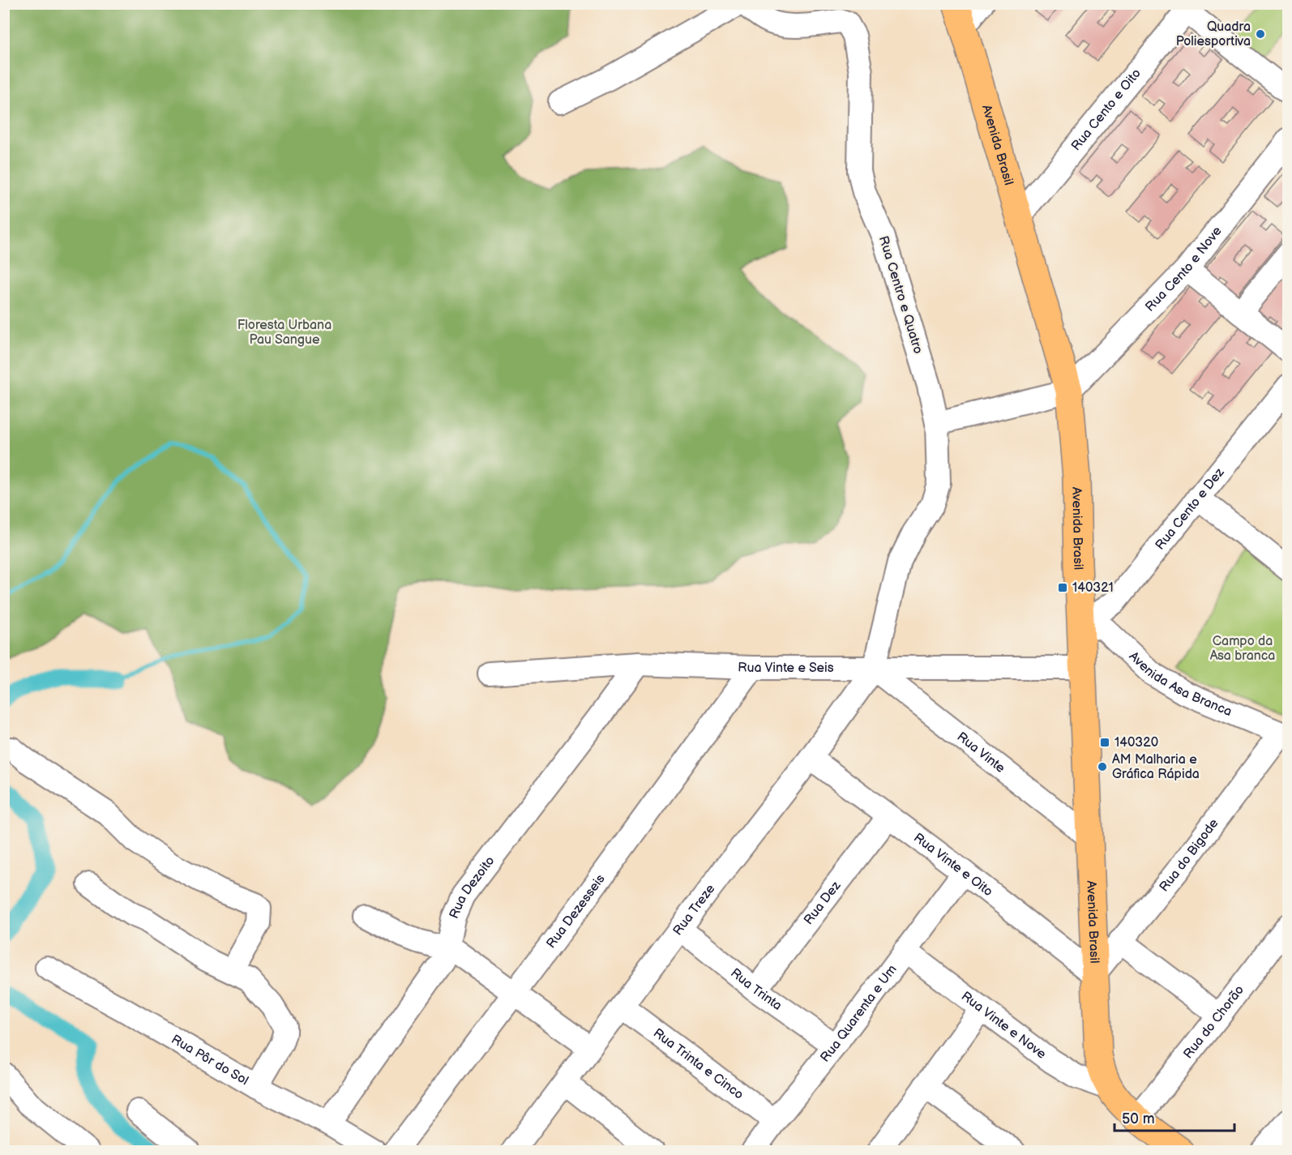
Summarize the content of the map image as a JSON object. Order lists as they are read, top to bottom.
{
  "streets": {
    "main road": ["Avenida Brasil"],
    "street": [
      "Rua Cento e Oito",
      "Rua Cento e Nove",
      "Rua Centro e Quatro",
      "Rua Cento e Dez",
      "Rua Vinte e Seis",
      "Avenida Asa Branca",
      "Rua Vinte",
      "Rua do Bigode",
      "Rua Vinte e Oito",
      "Rua Dezoito",
      "Rua Dez",
      "Rua Treze",
      "Rua Dezesseis",
      "Rua Trinta",
      "Rua Quarenta e Um",
      "Rua do Chorão",
      "Rua Vinte e Nove",
      "Rua Pôr do Sol",
      "Rua Trinta e Cinco"
    ]
  },
  "crossings": [
    ["Rua Cento e Oito", "Avenida Brasil"],
    ["Avenida Brasil", "Rua Cento e Nove"],
    ["Avenida Brasil", "Rua Cento e Dez"],
    ["Avenida Brasil", "Rua Vinte e Seis"],
    ["Avenida Brasil", "Avenida Asa Branca"],
    ["Avenida Brasil", "Rua Vinte"],
    ["Avenida Brasil", "Rua do Bigode"],
    ["Avenida Brasil", "Rua Vinte e Oito"],
    ["Avenida Brasil", "Rua do Chorão"],
    ["Avenida Brasil", "Rua Vinte e Nove"],
    ["Rua Centro e Quatro", "Rua Vinte e Seis"],
    ["Rua Centro e Quatro", "Rua Vinte"],
    ["Rua Centro e Quatro", "Rua Treze"],
    ["Rua Cento e Dez", "Avenida Asa Branca"],
    ["Rua Vinte e Seis", "Rua Vinte"],
    ["Rua Vinte e Seis", "Rua Dezoito"],
    ["Rua Vinte e Seis", "Rua Treze"],
    ["Rua Vinte e Seis", "Rua Dezesseis"],
    ["Avenida Asa Branca", "Rua do Bigode"],
    ["Rua Vinte", "Rua Treze"],
    ["Rua do Bigode", "Rua Vinte e Oito"],
    ["Rua Vinte e Oito", "Rua Dez"],
    ["Rua Vinte e Oito", "Rua Treze"],
    ["Rua Vinte e Oito", "Rua Quarenta e Um"],
    ["Rua Dezoito", "Rua Pôr do Sol"],
    ["Rua Dez", "Rua Trinta"],
    ["Rua Treze", "Rua Trinta"],
    ["Rua Treze", "Rua Trinta e Cinco"],
    ["Rua Trinta", "Rua Quarenta e Um"],
    ["Rua Quarenta e Um", "Rua Vinte e Nove"],
    ["Rua Quarenta e Um", "Rua Trinta e Cinco"]
  ],
  "parks": ["Floresta Urbana Pau Sangue", "Campo da Asa branca"],
  "places": {
    "other": ["Quadra Poliesportiva", "AM Malharia e Gráfica Rápida"],
    "transit": ["140321", "140320"]
  },
  "scale_bar": "50 m"
}
